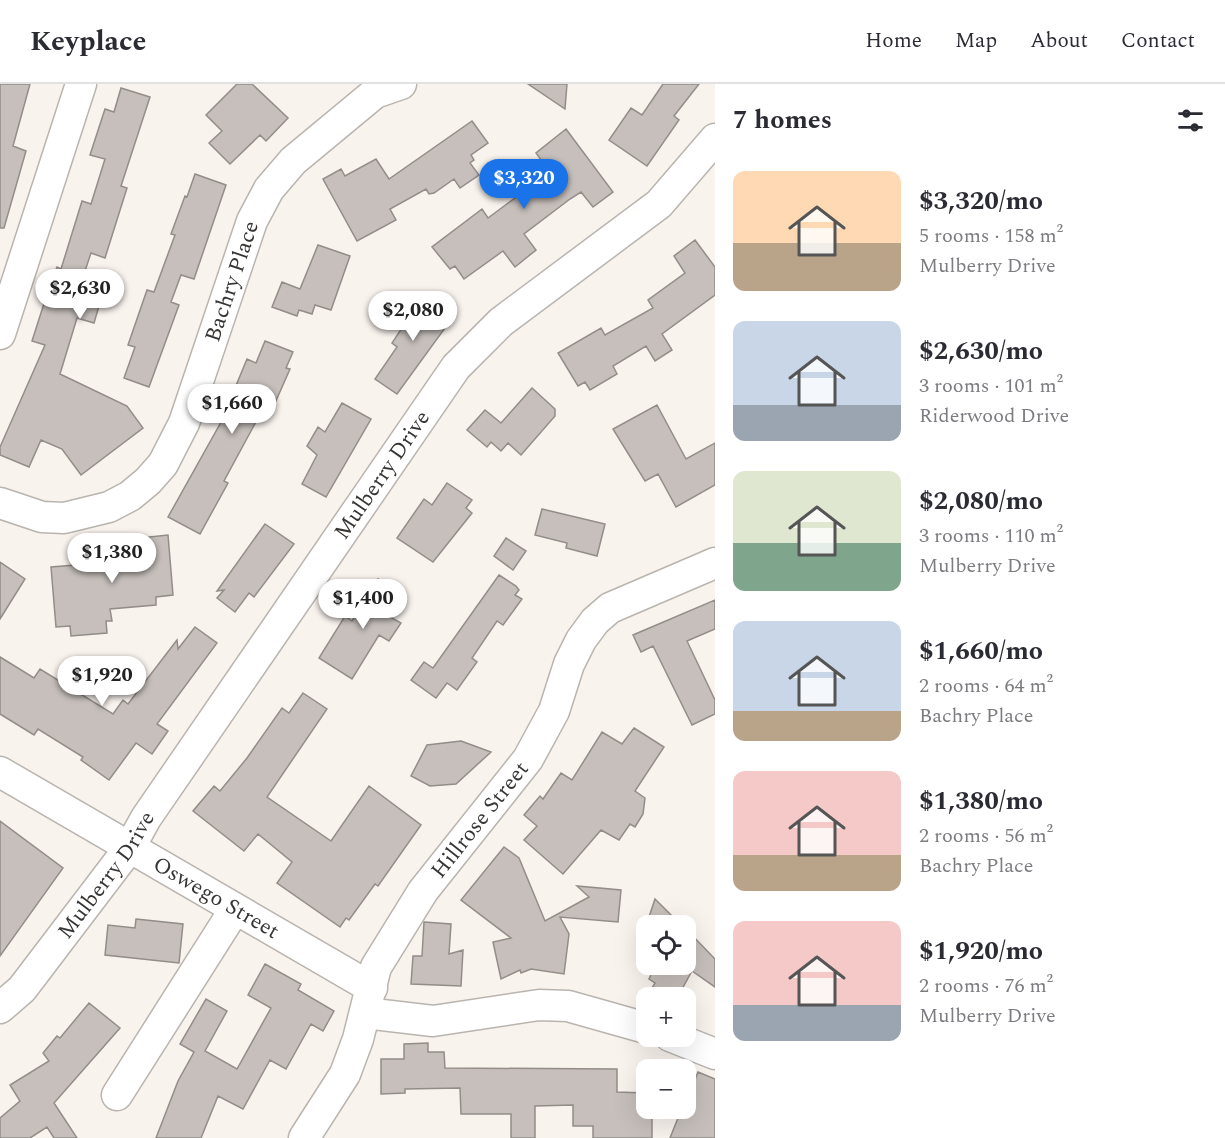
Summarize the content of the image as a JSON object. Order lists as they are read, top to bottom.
{
  "streets": {
    "street": [
      "Bachry Place",
      "Mulberry Drive",
      "Hillrose Street",
      "Oswego Street"
    ]
  },
  "crossings": [
    ["Mulberry Drive", "Oswego Street"],
    ["Hillrose Street", "Oswego Street"]
  ],
  "page": {
    "header": "Keyplace",
    "nav": [
      "Home",
      "Map",
      "About",
      "Contact"
    ],
    "heading": "7 homes",
    "list": [
      {
        "name": "$3,320/mo",
        "note": "5 rooms · 158 m² · Mulberry Drive"
      },
      {
        "name": "$2,630/mo",
        "note": "3 rooms · 101 m² · Riderwood Drive"
      },
      {
        "name": "$2,080/mo",
        "note": "3 rooms · 110 m² · Mulberry Drive"
      },
      {
        "name": "$1,660/mo",
        "note": "2 rooms · 64 m² · Bachry Place"
      },
      {
        "name": "$1,380/mo",
        "note": "2 rooms · 56 m² · Bachry Place"
      },
      {
        "name": "$1,920/mo",
        "note": "2 rooms · 76 m² · Mulberry Drive"
      }
    ],
    "price": [
      "$3,320",
      "$2,630",
      "$2,080",
      "$1,660",
      "$1,380",
      "$1,400",
      "$1,920"
    ],
    "map_buttons": ["+", "−"]
  }
}
